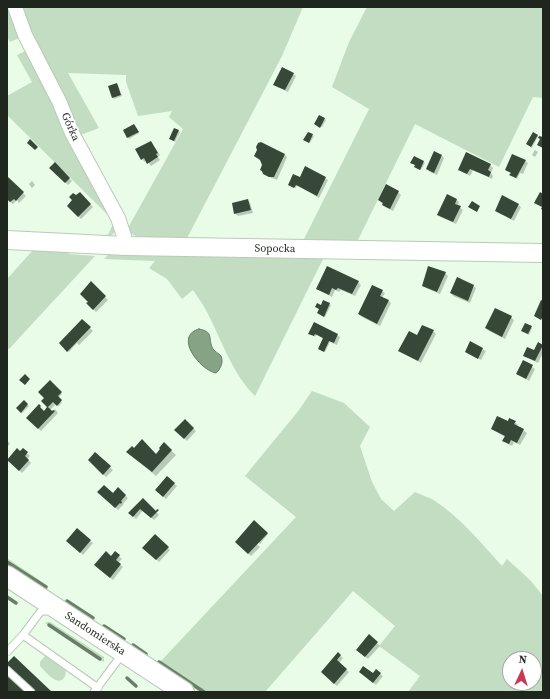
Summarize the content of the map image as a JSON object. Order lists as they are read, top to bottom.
{
  "streets": {
    "main road": ["Sandomierska"],
    "street": ["Górka", "Sopocka"]
  },
  "crossings": [
    ["Górka", "Sopocka"]
  ],
  "north": "top"
}
